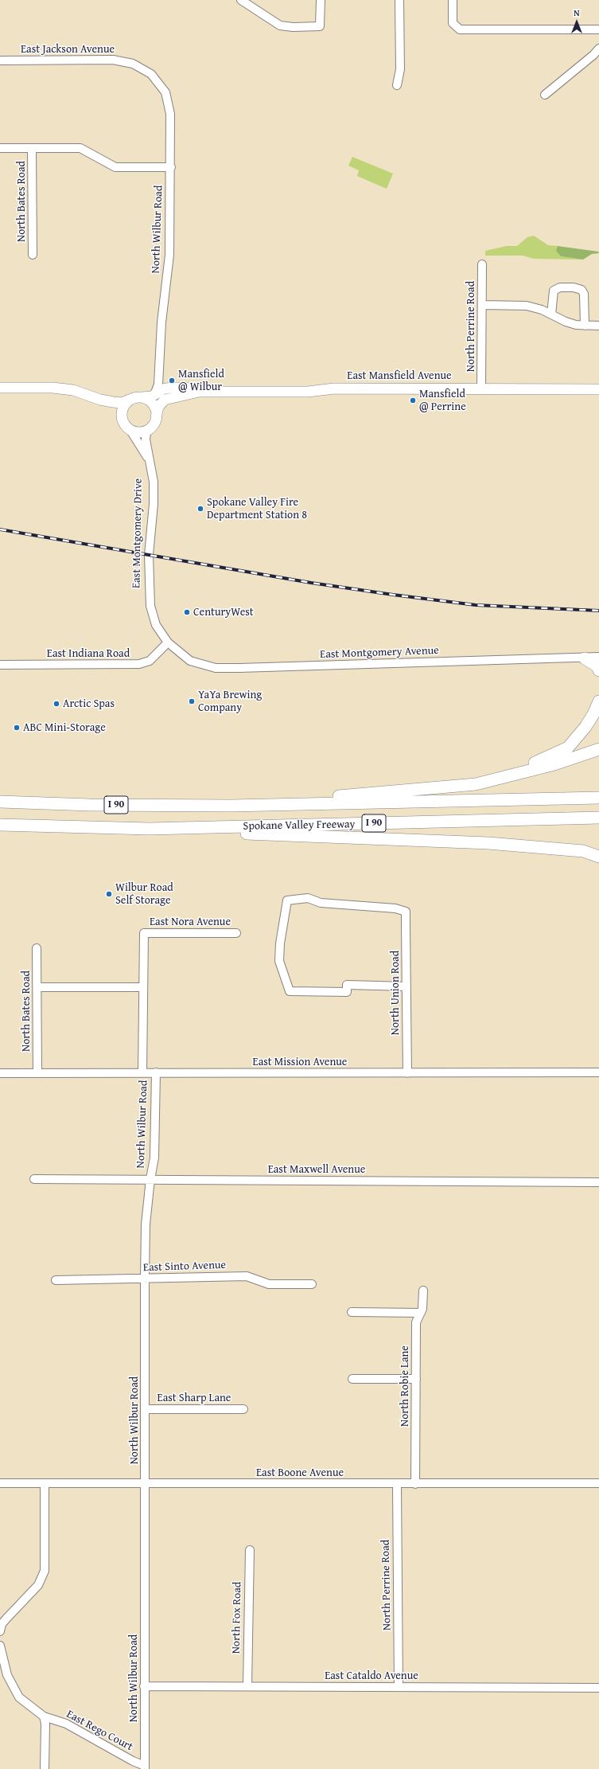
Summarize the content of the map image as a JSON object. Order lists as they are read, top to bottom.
{
  "streets": {
    "highway": ["I 90", "Spokane Valley Freeway"],
    "main road": ["East Mansfield Avenue"],
    "street": [
      "East Jackson Avenue",
      "North Bates Road",
      "North Wilbur Road",
      "North Perrine Road",
      "East Montgomery Drive",
      "East Montgomery Avenue",
      "East Indiana Road",
      "East Nora Avenue",
      "North Union Road",
      "East Mission Avenue",
      "East Maxwell Avenue",
      "East Sinto Avenue",
      "North Robie Lane",
      "East Sharp Lane",
      "East Boone Avenue",
      "North Fox Road",
      "East Cataldo Avenue",
      "East Rego Court"
    ]
  },
  "crossings": [
    ["East Jackson Avenue", "North Wilbur Road"],
    ["North Bates Road", "East Mission Avenue"],
    ["North Wilbur Road", "East Mansfield Avenue"],
    ["North Wilbur Road", "East Nora Avenue"],
    ["North Wilbur Road", "East Mission Avenue"],
    ["North Wilbur Road", "East Maxwell Avenue"],
    ["North Wilbur Road", "East Sinto Avenue"],
    ["North Wilbur Road", "East Sharp Lane"],
    ["North Wilbur Road", "East Boone Avenue"],
    ["North Wilbur Road", "East Cataldo Avenue"],
    ["North Wilbur Road", "East Rego Court"],
    ["North Perrine Road", "East Mansfield Avenue"],
    ["North Perrine Road", "East Boone Avenue"],
    ["North Perrine Road", "East Cataldo Avenue"],
    ["East Mansfield Avenue", "East Montgomery Drive"],
    ["East Montgomery Drive", "East Montgomery Avenue"],
    ["East Montgomery Drive", "East Indiana Road"],
    ["East Montgomery Avenue", "East Indiana Road"],
    ["North Union Road", "East Mission Avenue"],
    ["North Robie Lane", "East Boone Avenue"],
    ["North Fox Road", "East Cataldo Avenue"]
  ],
  "places": [
    "Mansfield @ Wilbur",
    "Mansfield @ Perrine",
    "Spokane Valley Fire Department Station 8",
    "CenturyWest",
    "YaYa Brewing Company",
    "Arctic Spas",
    "ABC Mini-Storage",
    "Wilbur Road Self Storage"
  ],
  "north": "top"
}
